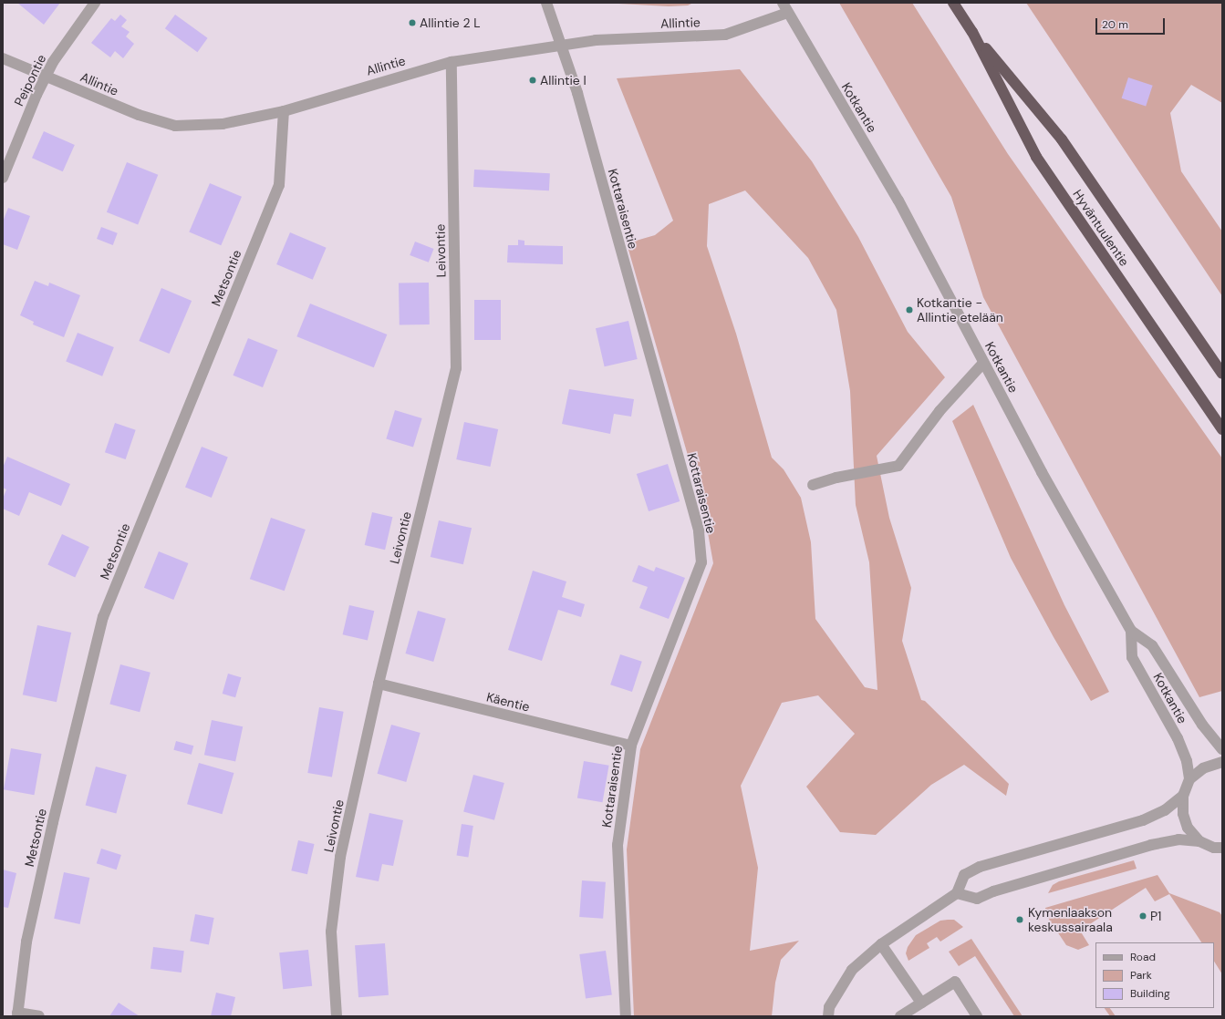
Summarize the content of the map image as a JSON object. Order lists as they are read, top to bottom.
{
  "streets": {
    "highway": ["Hyväntuulentie"],
    "street": [
      "Allintie",
      "Peipontie",
      "Kotkantie",
      "Kottaraisentie",
      "Leivontie",
      "Metsontie",
      "Käentie"
    ]
  },
  "crossings": [
    ["Allintie", "Peipontie"],
    ["Allintie", "Kotkantie"],
    ["Allintie", "Kottaraisentie"],
    ["Allintie", "Leivontie"],
    ["Allintie", "Metsontie"],
    ["Kottaraisentie", "Käentie"],
    ["Leivontie", "Käentie"]
  ],
  "places": [
    "Allintie 2 L",
    "Allintie I",
    "Kotkantie - Allintie etelään",
    "P1",
    "Kymenlaakson keskussairaala"
  ],
  "legend": ["Road", "Park", "Building"],
  "scale_bar": "20 m"
}
